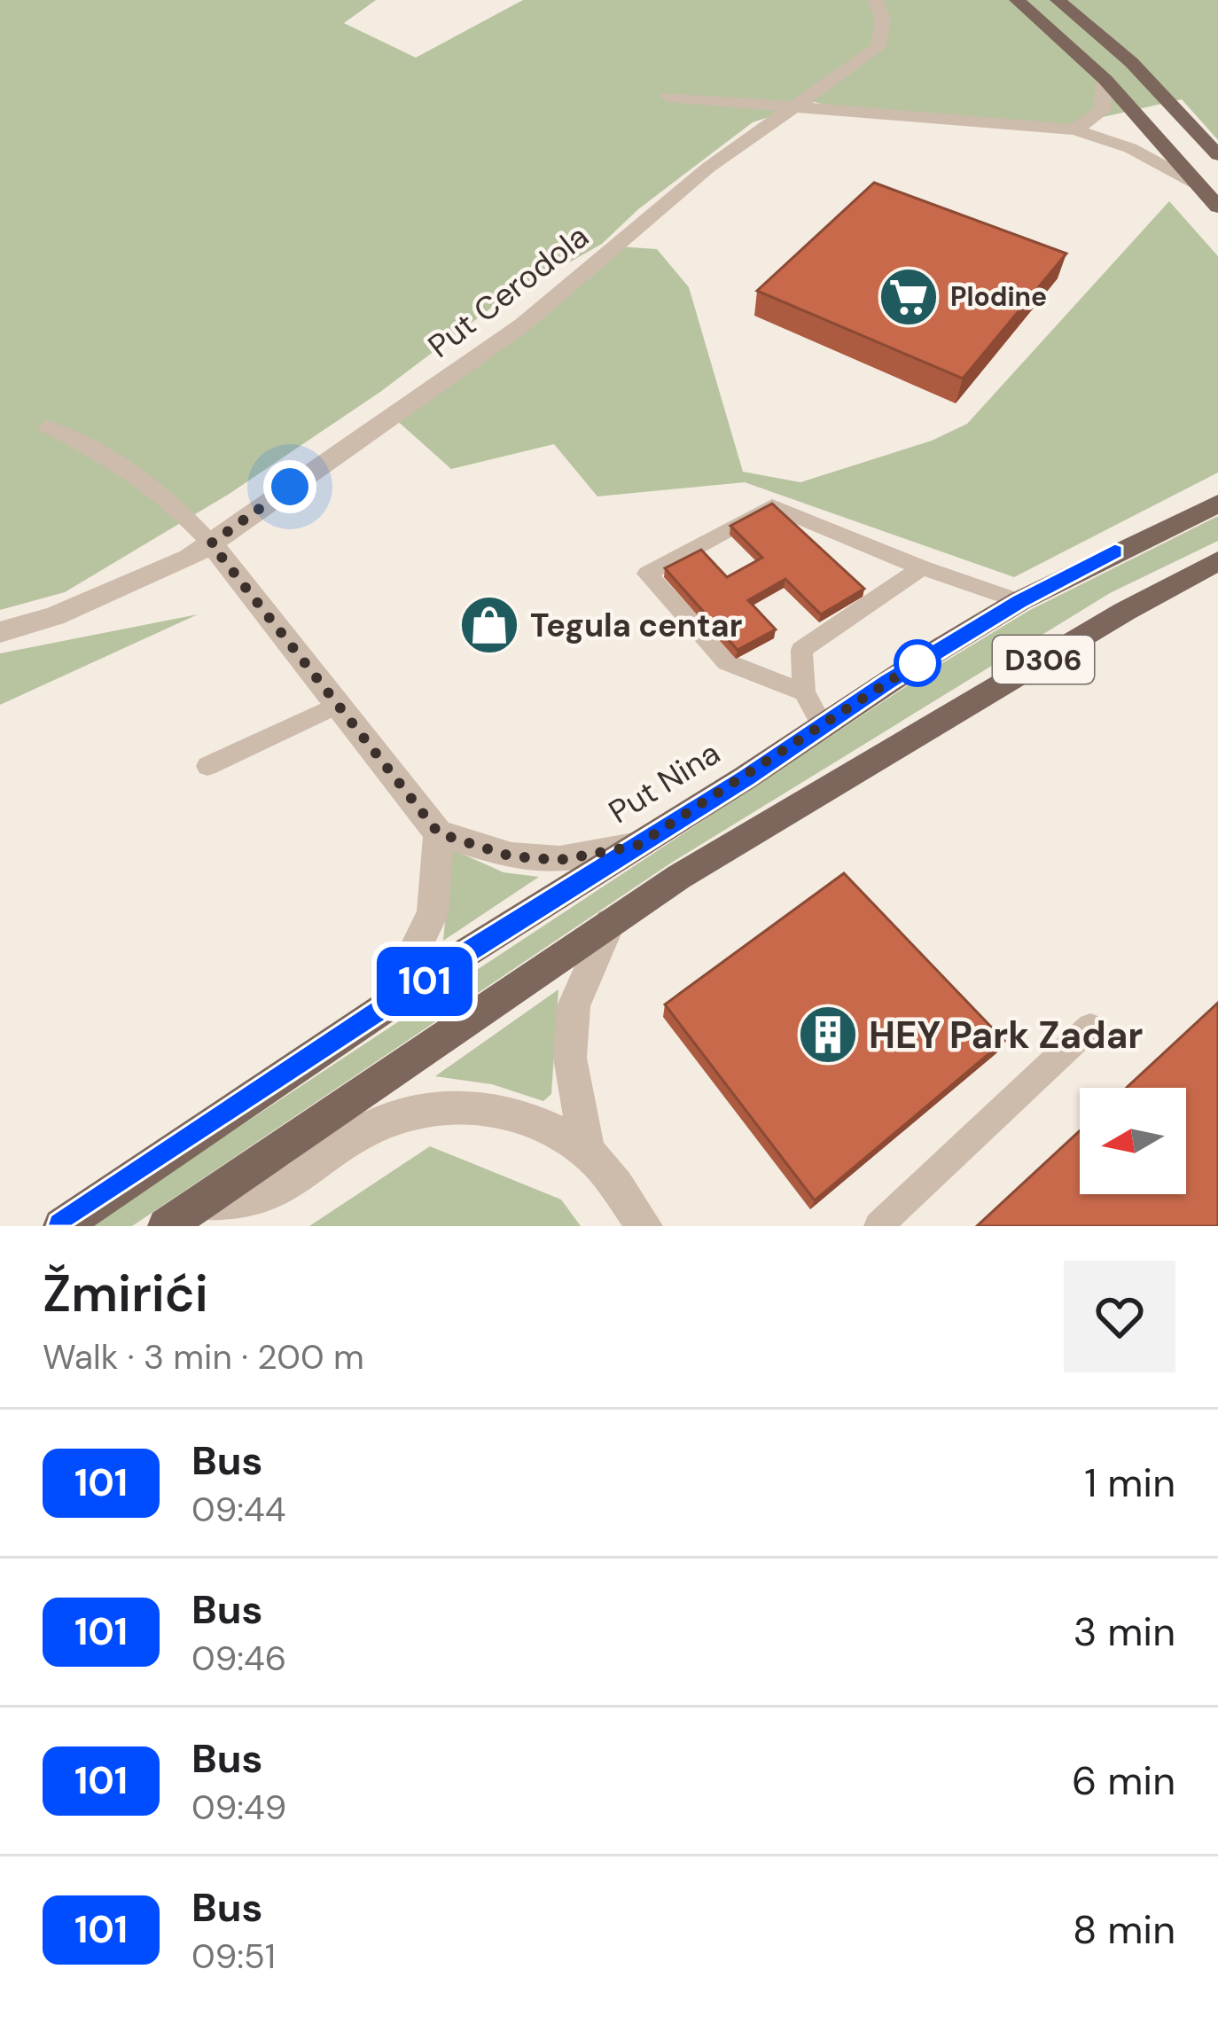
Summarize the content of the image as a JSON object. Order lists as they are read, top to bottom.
{
  "streets": {
    "main road": ["D306", "Put Nina"],
    "street": ["Put Cerodola"]
  },
  "places": {
    "supermarket": ["Plodine"],
    "shop": ["Tegula centar"],
    "building": ["HEY Park Zadar"]
  },
  "lines": ["bus line 101"],
  "north": "left",
  "page": {
    "on_map": "101",
    "heading": ["Žmirići", "Walk · 3 min · 200 m"],
    "list": [
      {
        "mark": "101",
        "name": "Bus",
        "note": "09:44",
        "value": "1 min"
      },
      {
        "mark": "101",
        "name": "Bus",
        "note": "09:46",
        "value": "3 min"
      },
      {
        "mark": "101",
        "name": "Bus",
        "note": "09:49",
        "value": "6 min"
      },
      {
        "mark": "101",
        "name": "Bus",
        "note": "09:51",
        "value": "8 min"
      }
    ]
  }
}
